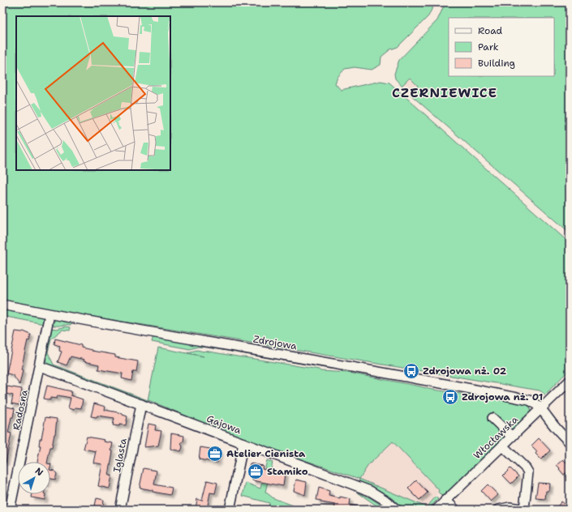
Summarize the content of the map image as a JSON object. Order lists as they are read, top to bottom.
{
  "streets": {
    "street": [
      "Zdrojowa",
      "Radosna",
      "Gajowa",
      "Włocławska",
      "Iglasta"
    ]
  },
  "crossings": [
    ["Zdrojowa", "Radosna"],
    ["Zdrojowa", "Włocławska"],
    ["Radosna", "Gajowa"],
    ["Gajowa", "Iglasta"]
  ],
  "districts": ["CZERNIEWICE"],
  "places": {
    "bus stop": ["Zdrojowa nż. 02", "Zdrojowa nż. 01"],
    "office": ["Atelier Cienista", "Stamiko"]
  },
  "legend": ["Road", "Park", "Building"],
  "north": "top right"
}
